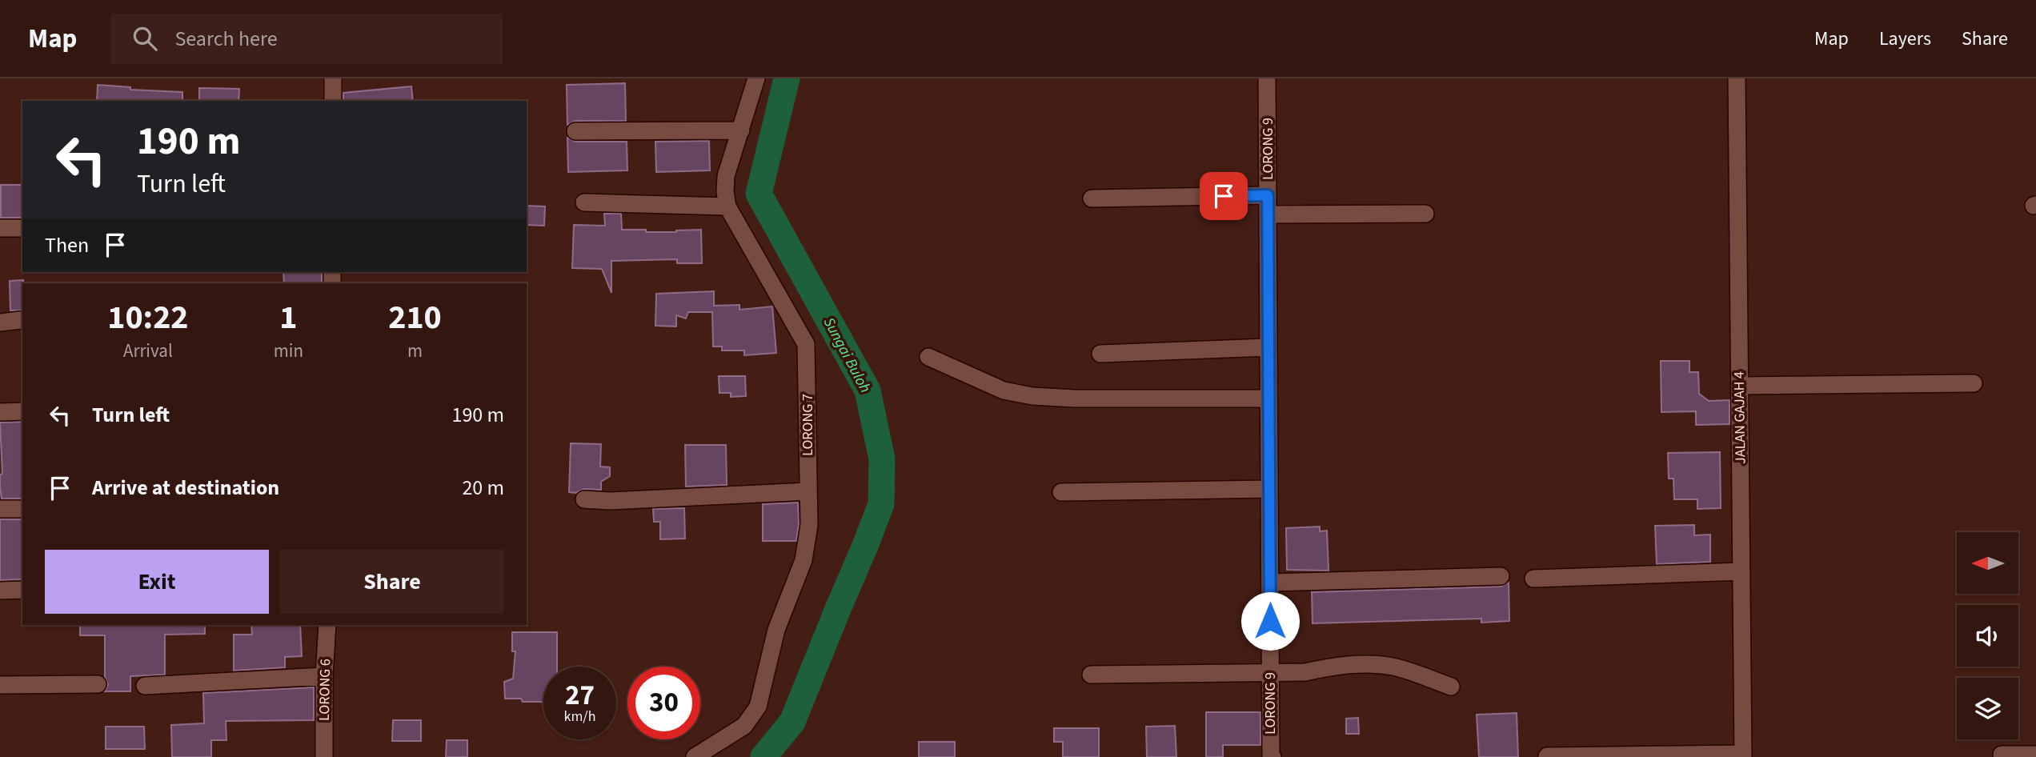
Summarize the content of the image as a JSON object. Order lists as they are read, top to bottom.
{
  "streets": {
    "street": [
      "LORONG 9",
      "JALAN GAJAH 4",
      "LORONG 7",
      "LORONG 6"
    ]
  },
  "water": ["Sungai Buloh"],
  "north": "left",
  "page": {
    "header": "Map",
    "search": "Search here",
    "nav": ["Map", "Layers", "Share"],
    "turn": ["190 m", "Turn left"],
    "then": "Then",
    "eta": [
      "10:22",
      "Arrival",
      "1",
      "min",
      "210",
      "m"
    ],
    "list": [
      {
        "name": "Turn left",
        "value": "190 m"
      },
      {
        "name": "Arrive at destination",
        "value": "20 m"
      }
    ],
    "buttons": ["Exit", "Share"],
    "speed": "27 km/h",
    "limit": "30"
  }
}
